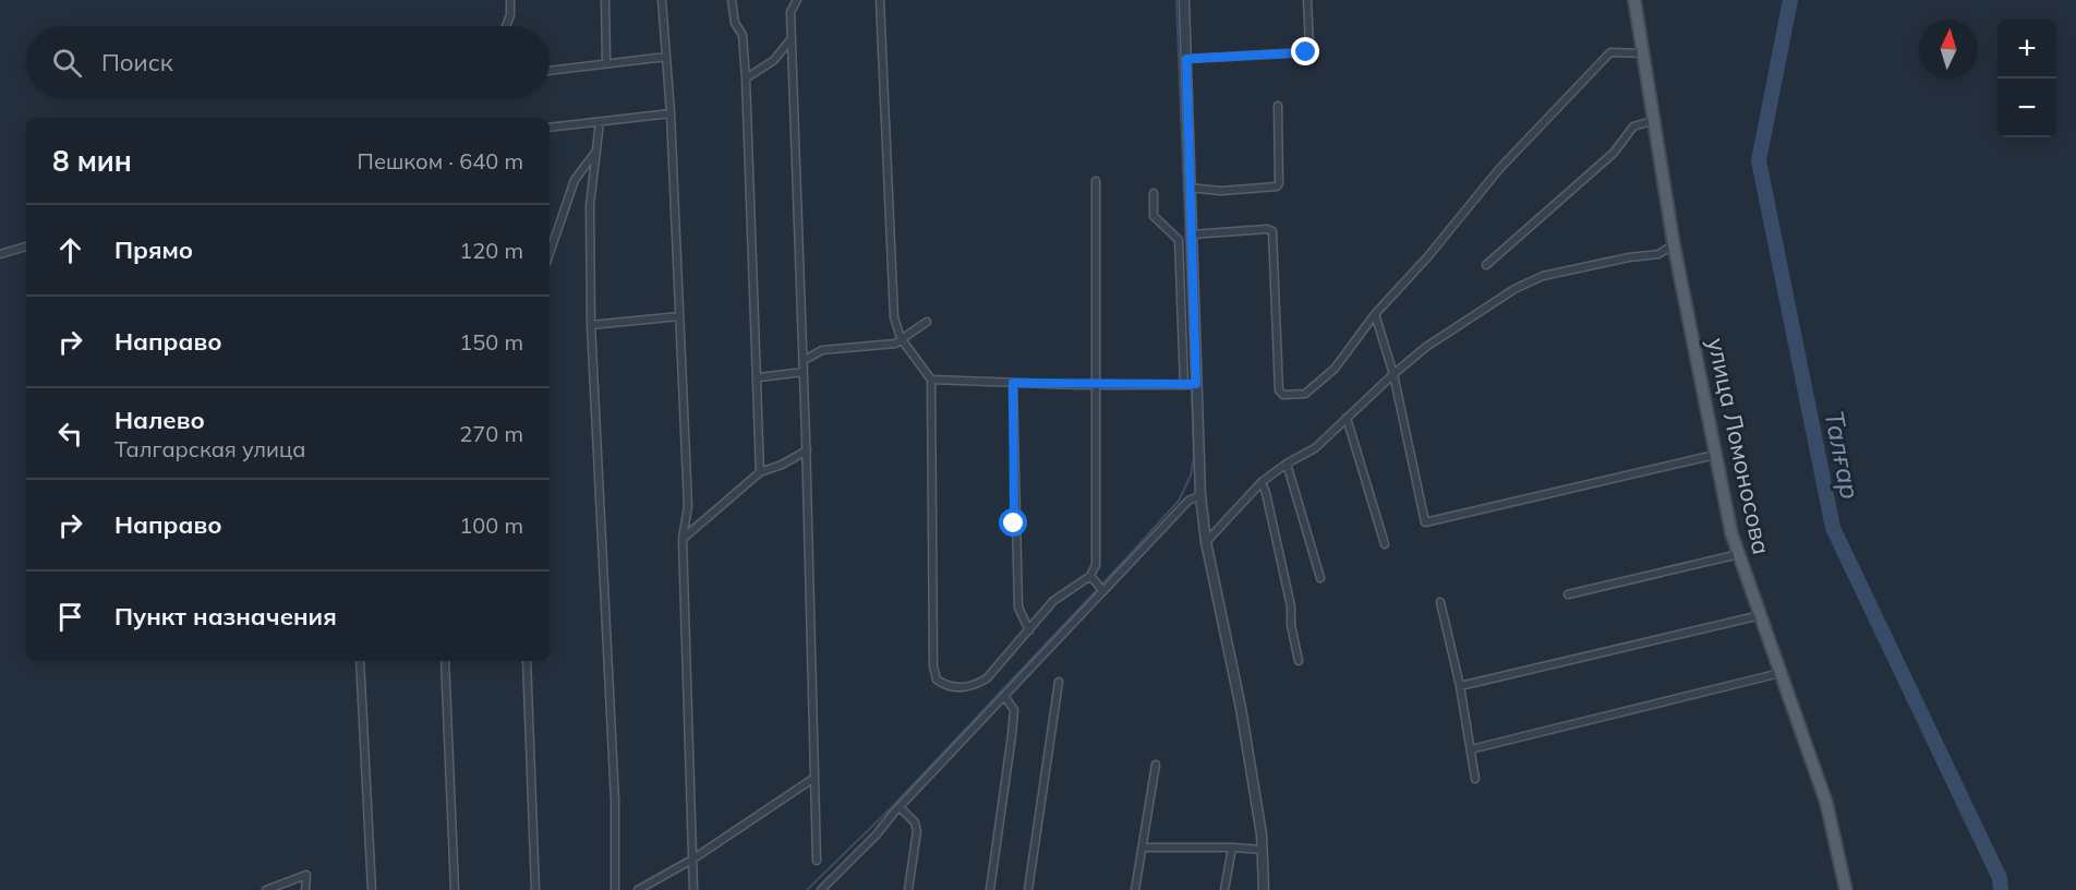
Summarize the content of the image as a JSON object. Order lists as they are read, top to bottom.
{
  "streets": {
    "main road": ["улица Ломоносова"]
  },
  "water": ["Талғар"],
  "north": "top",
  "page": {
    "map_buttons": ["+", "−"],
    "search": "Поиск",
    "heading": ["8 мин", "Пешком · 640 m"],
    "list": [
      ["Прямо", "120 m"],
      ["Направо", "150 m"],
      ["Налево", "Талгарская улица", "270 m"],
      ["Направо", "100 m"],
      "Пункт назначения"
    ]
  }
}
